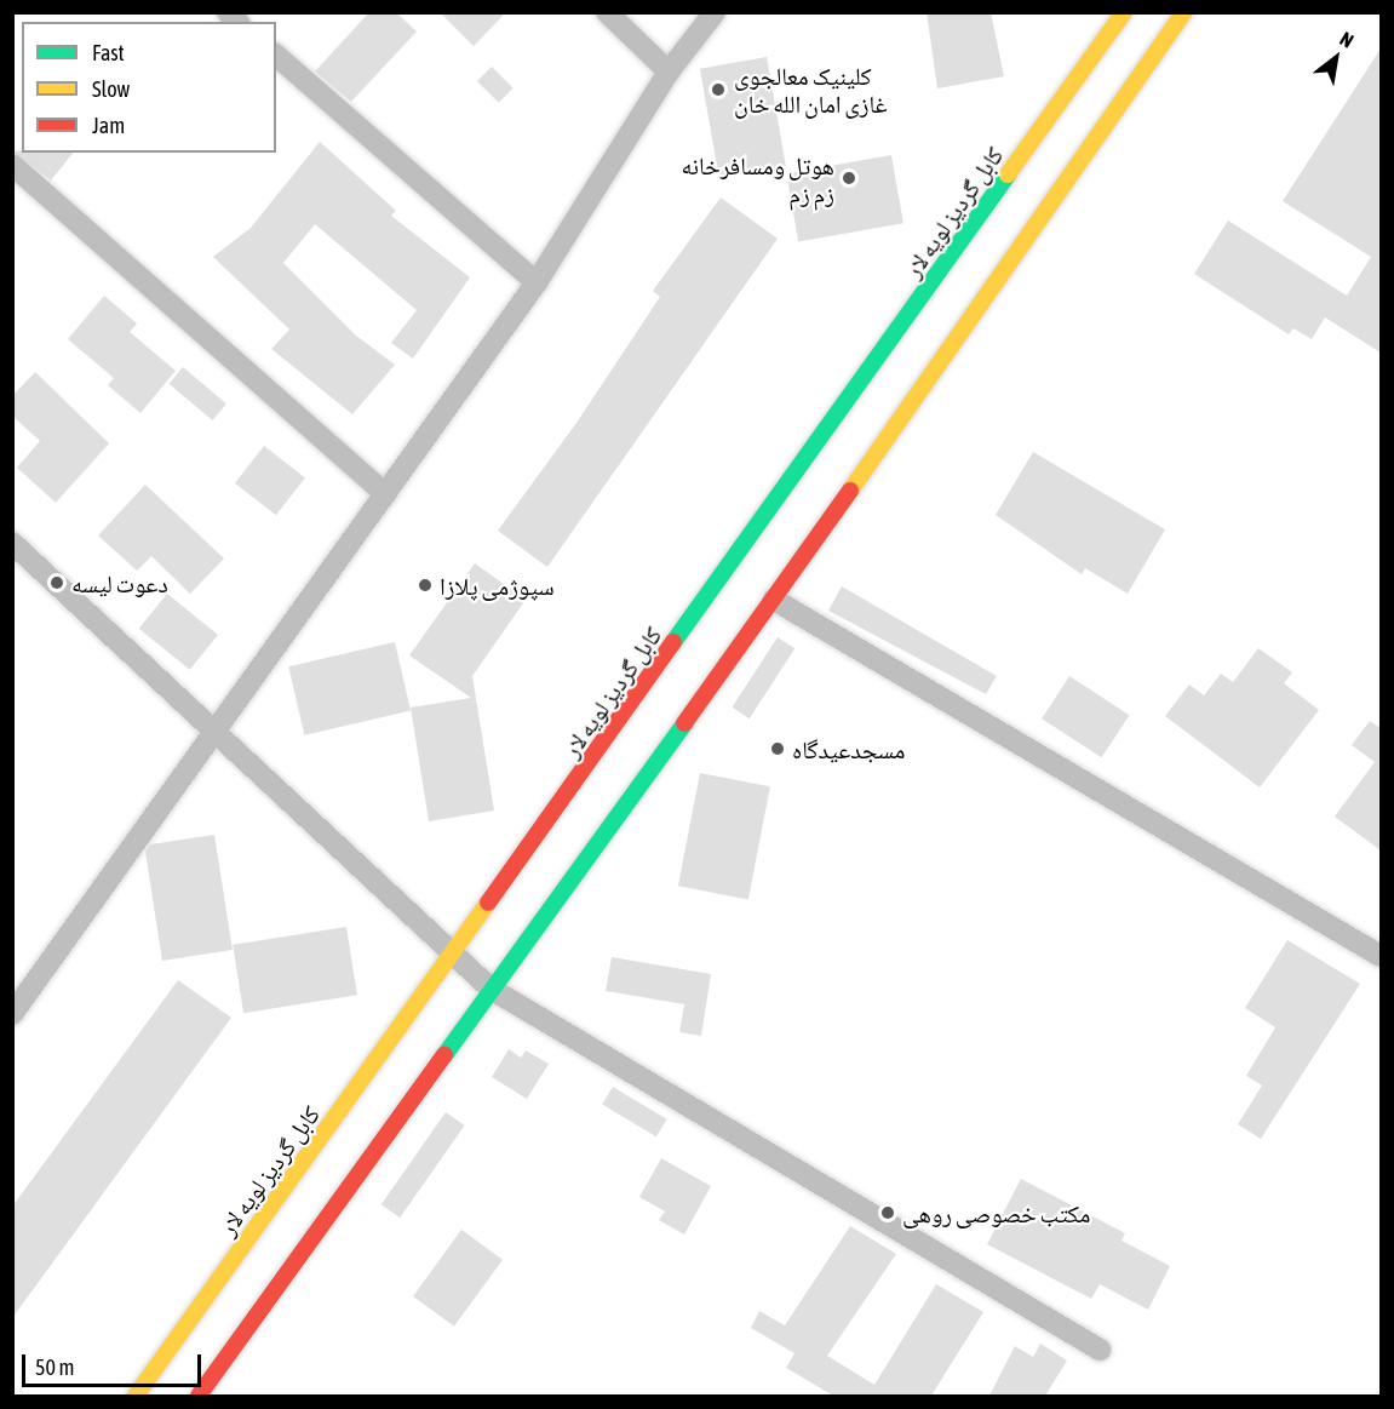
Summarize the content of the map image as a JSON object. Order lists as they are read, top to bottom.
{
  "streets": {
    "highway": ["کابل گردیز لویه لار"]
  },
  "places": [
    "کلینیک معالجوی غازی امان الله خان",
    "هوتل ومسافرخانه زم زم",
    "دعوت لیسه",
    "سپوژمی پلازا",
    "مسجدعیدگاه",
    "مکتب خصوصی روهی"
  ],
  "legend": ["Fast", "Slow", "Jam"],
  "scale_bar": "50 m",
  "north": "top right"
}
